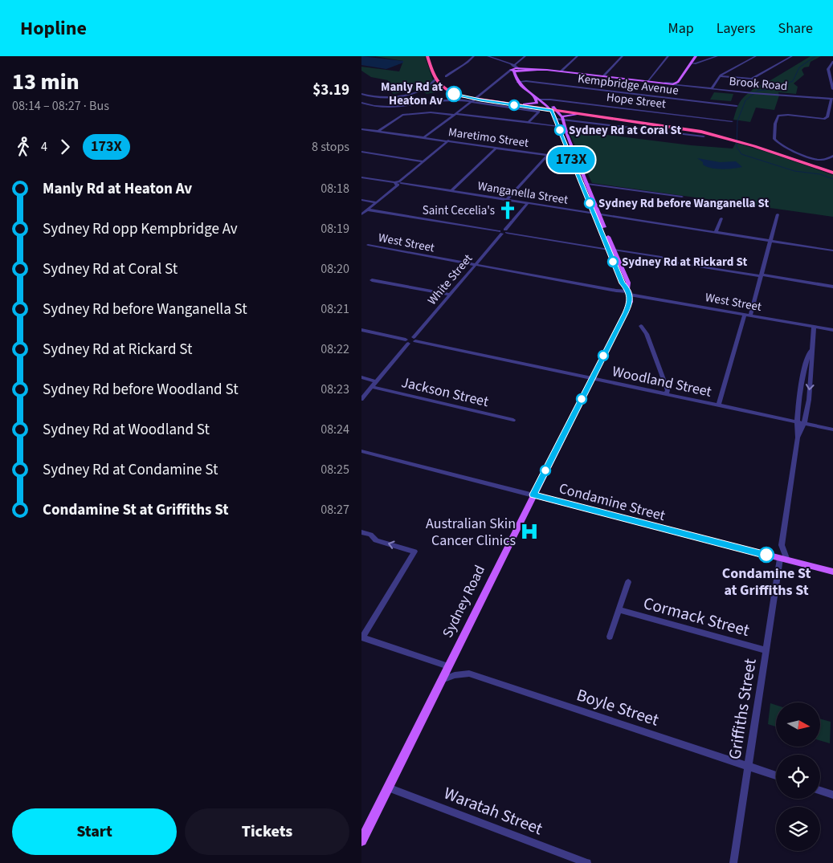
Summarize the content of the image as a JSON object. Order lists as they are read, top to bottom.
{
  "streets": {
    "main road": ["Condamine Street", "Sydney Road"],
    "street": [
      "Brook Road",
      "Kempbridge Avenue",
      "Hope Street",
      "Maretimo Street",
      "Wanganella Street",
      "West Street",
      "White Street",
      "Woodland Street",
      "Jackson Street",
      "Cormack Street",
      "Boyle Street",
      "Griffiths Street",
      "Waratah Street"
    ]
  },
  "crossings": [
    ["Wanganella Street", "White Street"],
    ["West Street", "White Street"],
    ["West Street", "Sydney Road"],
    ["West Street", "Griffiths Street"],
    ["White Street", "Woodland Street"],
    ["Woodland Street", "Sydney Road"],
    ["Woodland Street", "Griffiths Street"],
    ["Condamine Street", "Sydney Road"],
    ["Condamine Street", "Griffiths Street"],
    ["Sydney Road", "Boyle Street"],
    ["Sydney Road", "Waratah Street"],
    ["Cormack Street", "Griffiths Street"],
    ["Boyle Street", "Griffiths Street"]
  ],
  "places": {
    "other": [
      "Manly Rd at Heaton Av",
      "Sydney Rd at Coral St",
      "Sydney Rd before Wanganella St",
      "Sydney Rd at Rickard St",
      "Condamine St at Griffiths St"
    ],
    "church": ["Saint Cecelia's"],
    "hospital": ["Australian Skin Cancer Clinics"]
  },
  "lines": ["bus line 173X"],
  "north": "right",
  "page": {
    "header": "Hopline",
    "nav": ["Map", "Layers", "Share"],
    "heading": ["13 min", "08:14 – 08:27 · Bus", "$3.19"],
    "on_map": "173X",
    "legs": ["4", "173X", "8 stops"],
    "list": [
      {
        "name": "Manly Rd at Heaton Av",
        "value": "08:18"
      },
      {
        "name": "Sydney Rd opp Kempbridge Av",
        "value": "08:19"
      },
      {
        "name": "Sydney Rd at Coral St",
        "value": "08:20"
      },
      {
        "name": "Sydney Rd before Wanganella St",
        "value": "08:21"
      },
      {
        "name": "Sydney Rd at Rickard St",
        "value": "08:22"
      },
      {
        "name": "Sydney Rd before Woodland St",
        "value": "08:23"
      },
      {
        "name": "Sydney Rd at Woodland St",
        "value": "08:24"
      },
      {
        "name": "Sydney Rd at Condamine St",
        "value": "08:25"
      },
      {
        "name": "Condamine St at Griffiths St",
        "value": "08:27"
      }
    ],
    "buttons": ["Start", "Tickets"]
  }
}
